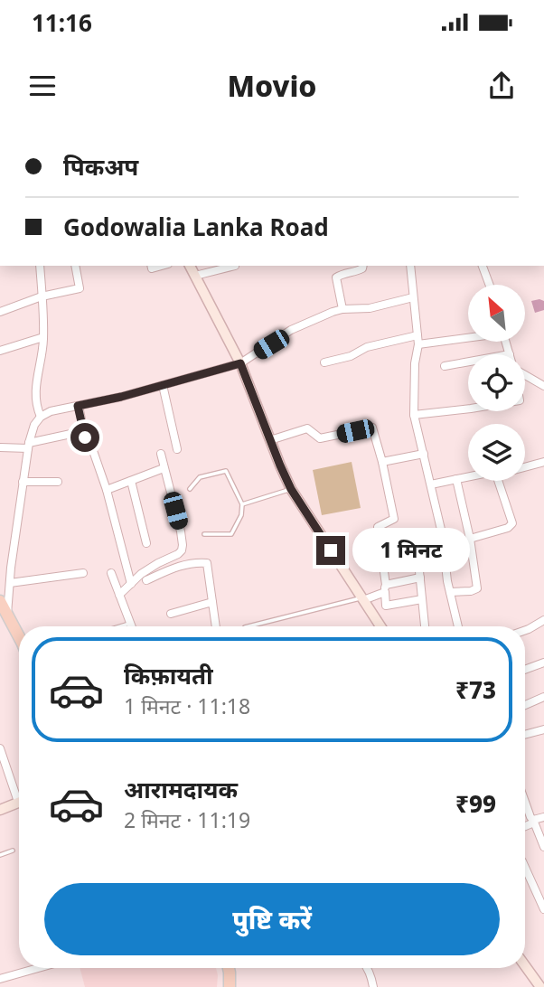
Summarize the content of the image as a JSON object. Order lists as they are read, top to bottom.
{
  "north": "top left",
  "page": {
    "status": "11:16",
    "header": "Movio",
    "banner": ["पिकअप", "Godowalia Lanka Road"],
    "bubble": "1 मिनट",
    "list": [
      {
        "name": "किफ़ायती",
        "note": "1 मिनट · 11:18",
        "value": "₹73"
      },
      {
        "name": "आरामदायक",
        "note": "2 मिनट · 11:19",
        "value": "₹99"
      }
    ],
    "buttons": "पुष्टि करें"
  }
}
